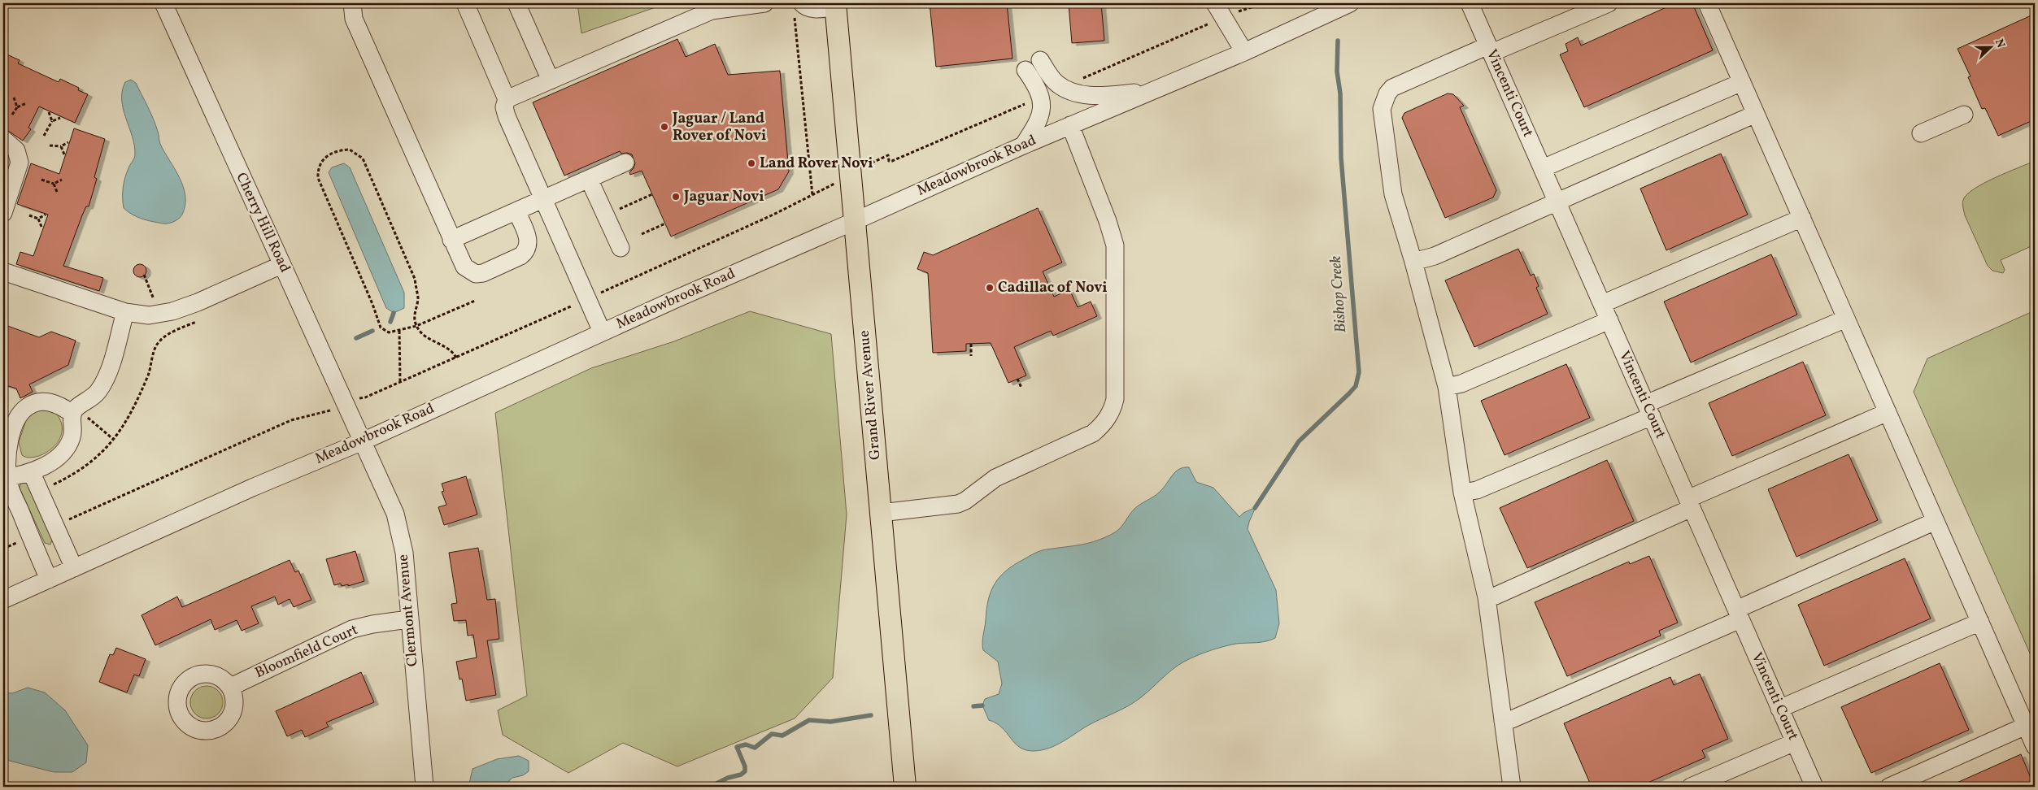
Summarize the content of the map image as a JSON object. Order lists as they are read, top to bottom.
{
  "streets": {
    "main road": ["Grand River Avenue"],
    "street": [
      "Vincenti Court",
      "Meadowbrook Road",
      "Cherry Hill Road",
      "Clermont Avenue",
      "Bloomfield Court"
    ]
  },
  "crossings": [
    ["Meadowbrook Road", "Cherry Hill Road"],
    ["Meadowbrook Road", "Grand River Avenue"],
    ["Meadowbrook Road", "Clermont Avenue"],
    ["Cherry Hill Road", "Clermont Avenue"],
    ["Clermont Avenue", "Bloomfield Court"]
  ],
  "water": ["Bishop Creek"],
  "places": [
    "Jaguar / Land Rover of Novi",
    "Land Rover Novi",
    "Jaguar Novi",
    "Cadillac of Novi"
  ],
  "north": "right"
}
